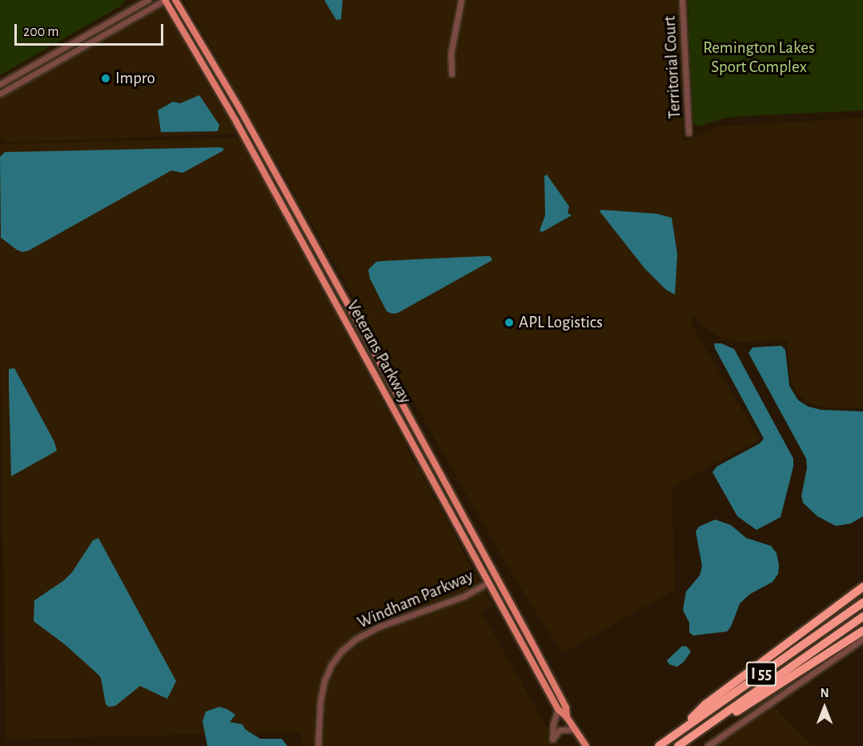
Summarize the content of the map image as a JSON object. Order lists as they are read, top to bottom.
{
  "streets": {
    "highway": ["I 55"],
    "main road": ["Veterans Parkway"],
    "street": ["Territorial Court", "Windham Parkway"]
  },
  "crossings": [
    ["Veterans Parkway", "Windham Parkway"]
  ],
  "parks": ["Remington Lakes Sport Complex"],
  "places": ["Impro", "APL Logistics"],
  "scale_bar": "200 m",
  "north": "top"
}
